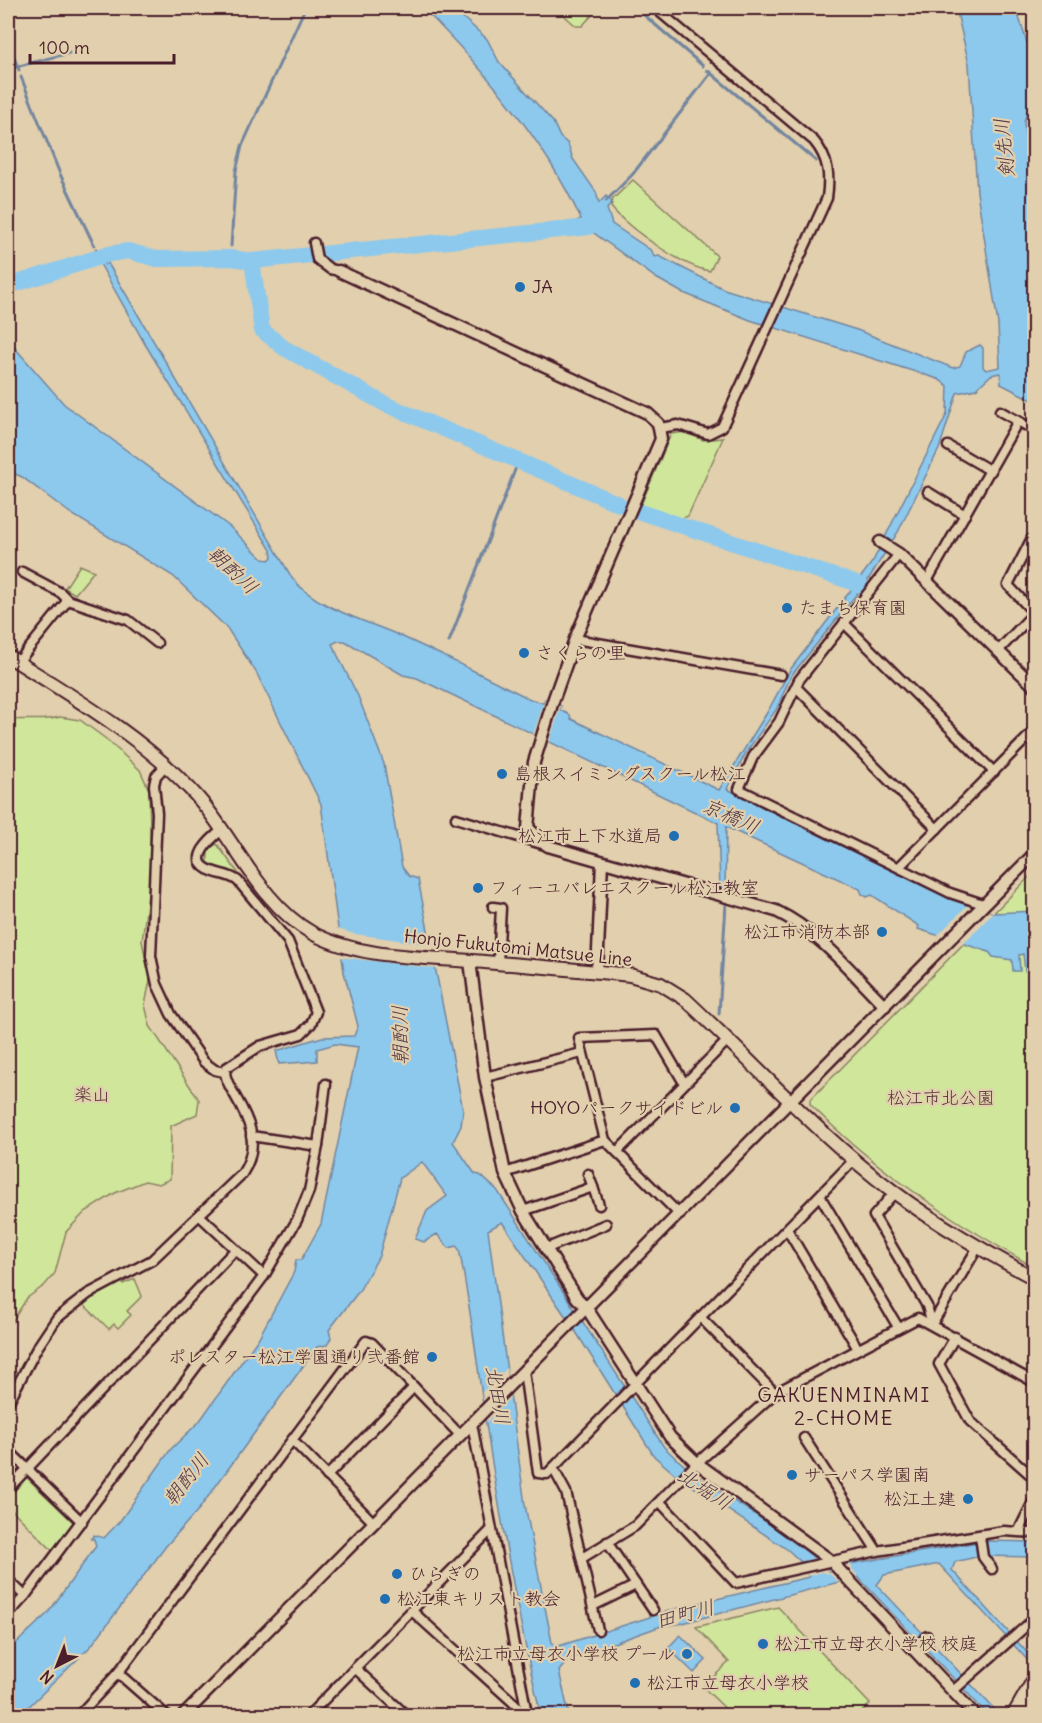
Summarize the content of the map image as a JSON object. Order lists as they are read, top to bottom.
{
  "streets": {
    "main road": ["Honjo Fukutomi Matsue Line"]
  },
  "districts": ["GAKUENMINAMI 2-CHOME"],
  "water": [
    "剣先川",
    "朝酌川",
    "京橋川",
    "北田川",
    "北堀川",
    "田町川"
  ],
  "parks": ["楽山", "松江市北公園"],
  "places": [
    "JA",
    "たまち保育園",
    "さくらの里",
    "島根スイミングスクール松江",
    "松江市上下水道局",
    "フィーユバレエスクール松江教室",
    "松江市消防本部",
    "HOYOパークサイドビル",
    "ポレスター松江学園通り弐番館",
    "サーパス学園南",
    "松江土建",
    "ひらぎの",
    "松江東キリスト教会",
    "松江市立母衣小学校 校庭",
    "松江市立母衣小学校 プール",
    "松江市立母衣小学校"
  ],
  "scale_bar": "100 m",
  "north": "bottom left"
}
